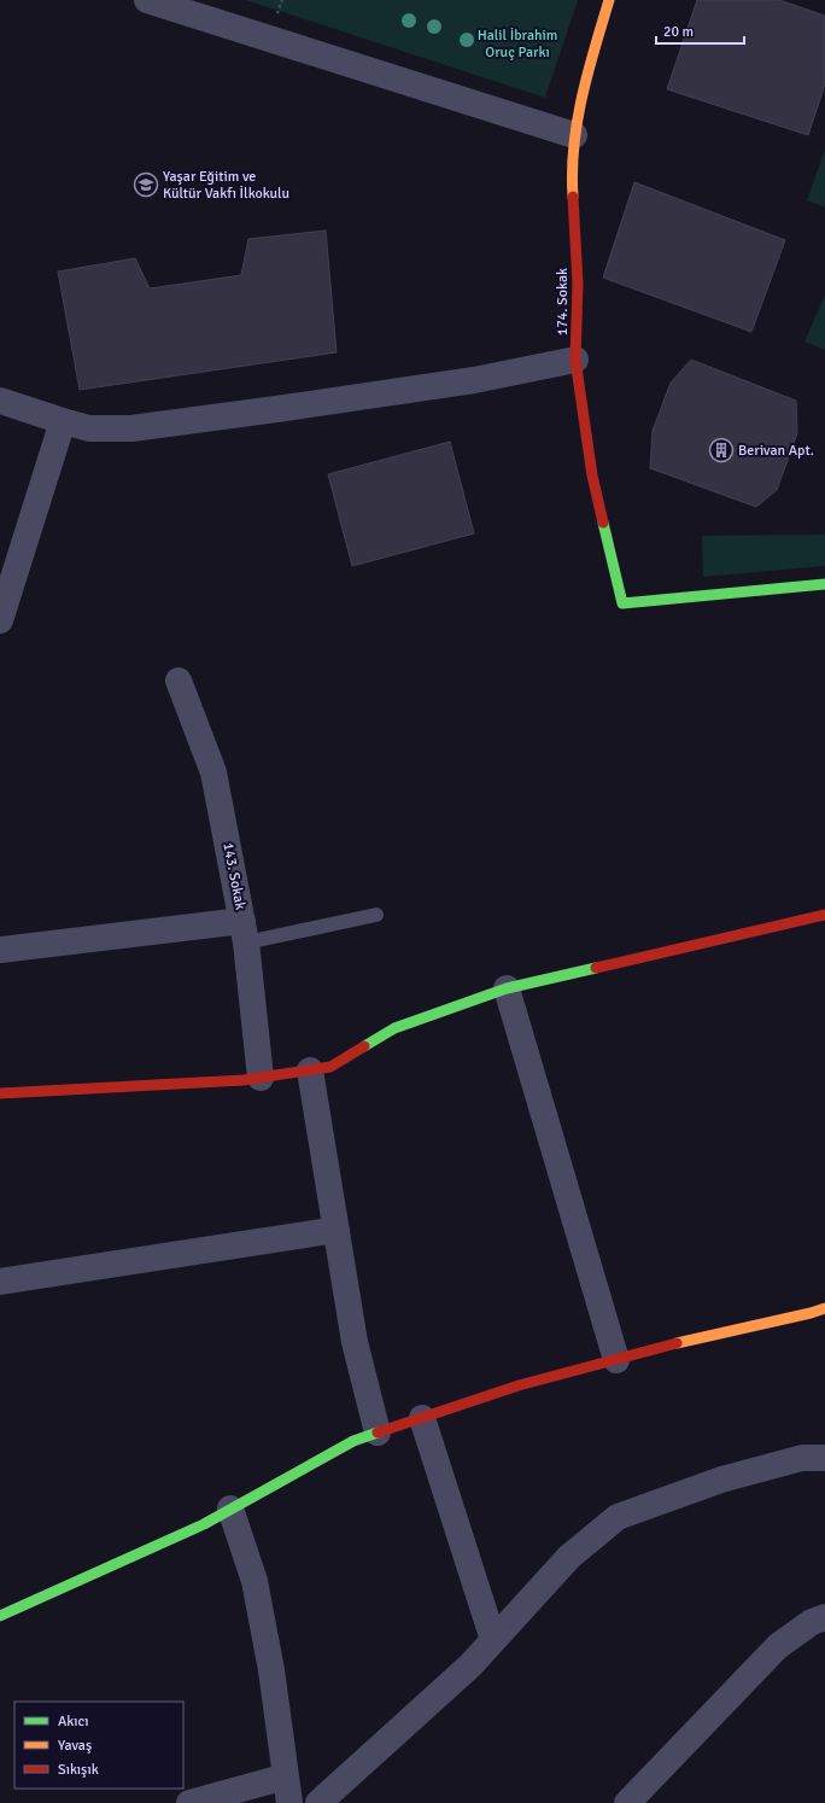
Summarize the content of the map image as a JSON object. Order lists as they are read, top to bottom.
{
  "streets": {
    "street": ["174. Sokak", "143. Sokak"]
  },
  "parks": ["Halil İbrahim Oruç Parkı"],
  "places": {
    "school or university": ["Yaşar Eğitim ve Kültür Vakfı İlkokulu"],
    "building": ["Berivan Apt."]
  },
  "legend": ["Akıcı", "Yavaş", "Sıkışık"],
  "scale_bar": "20 m"
}
